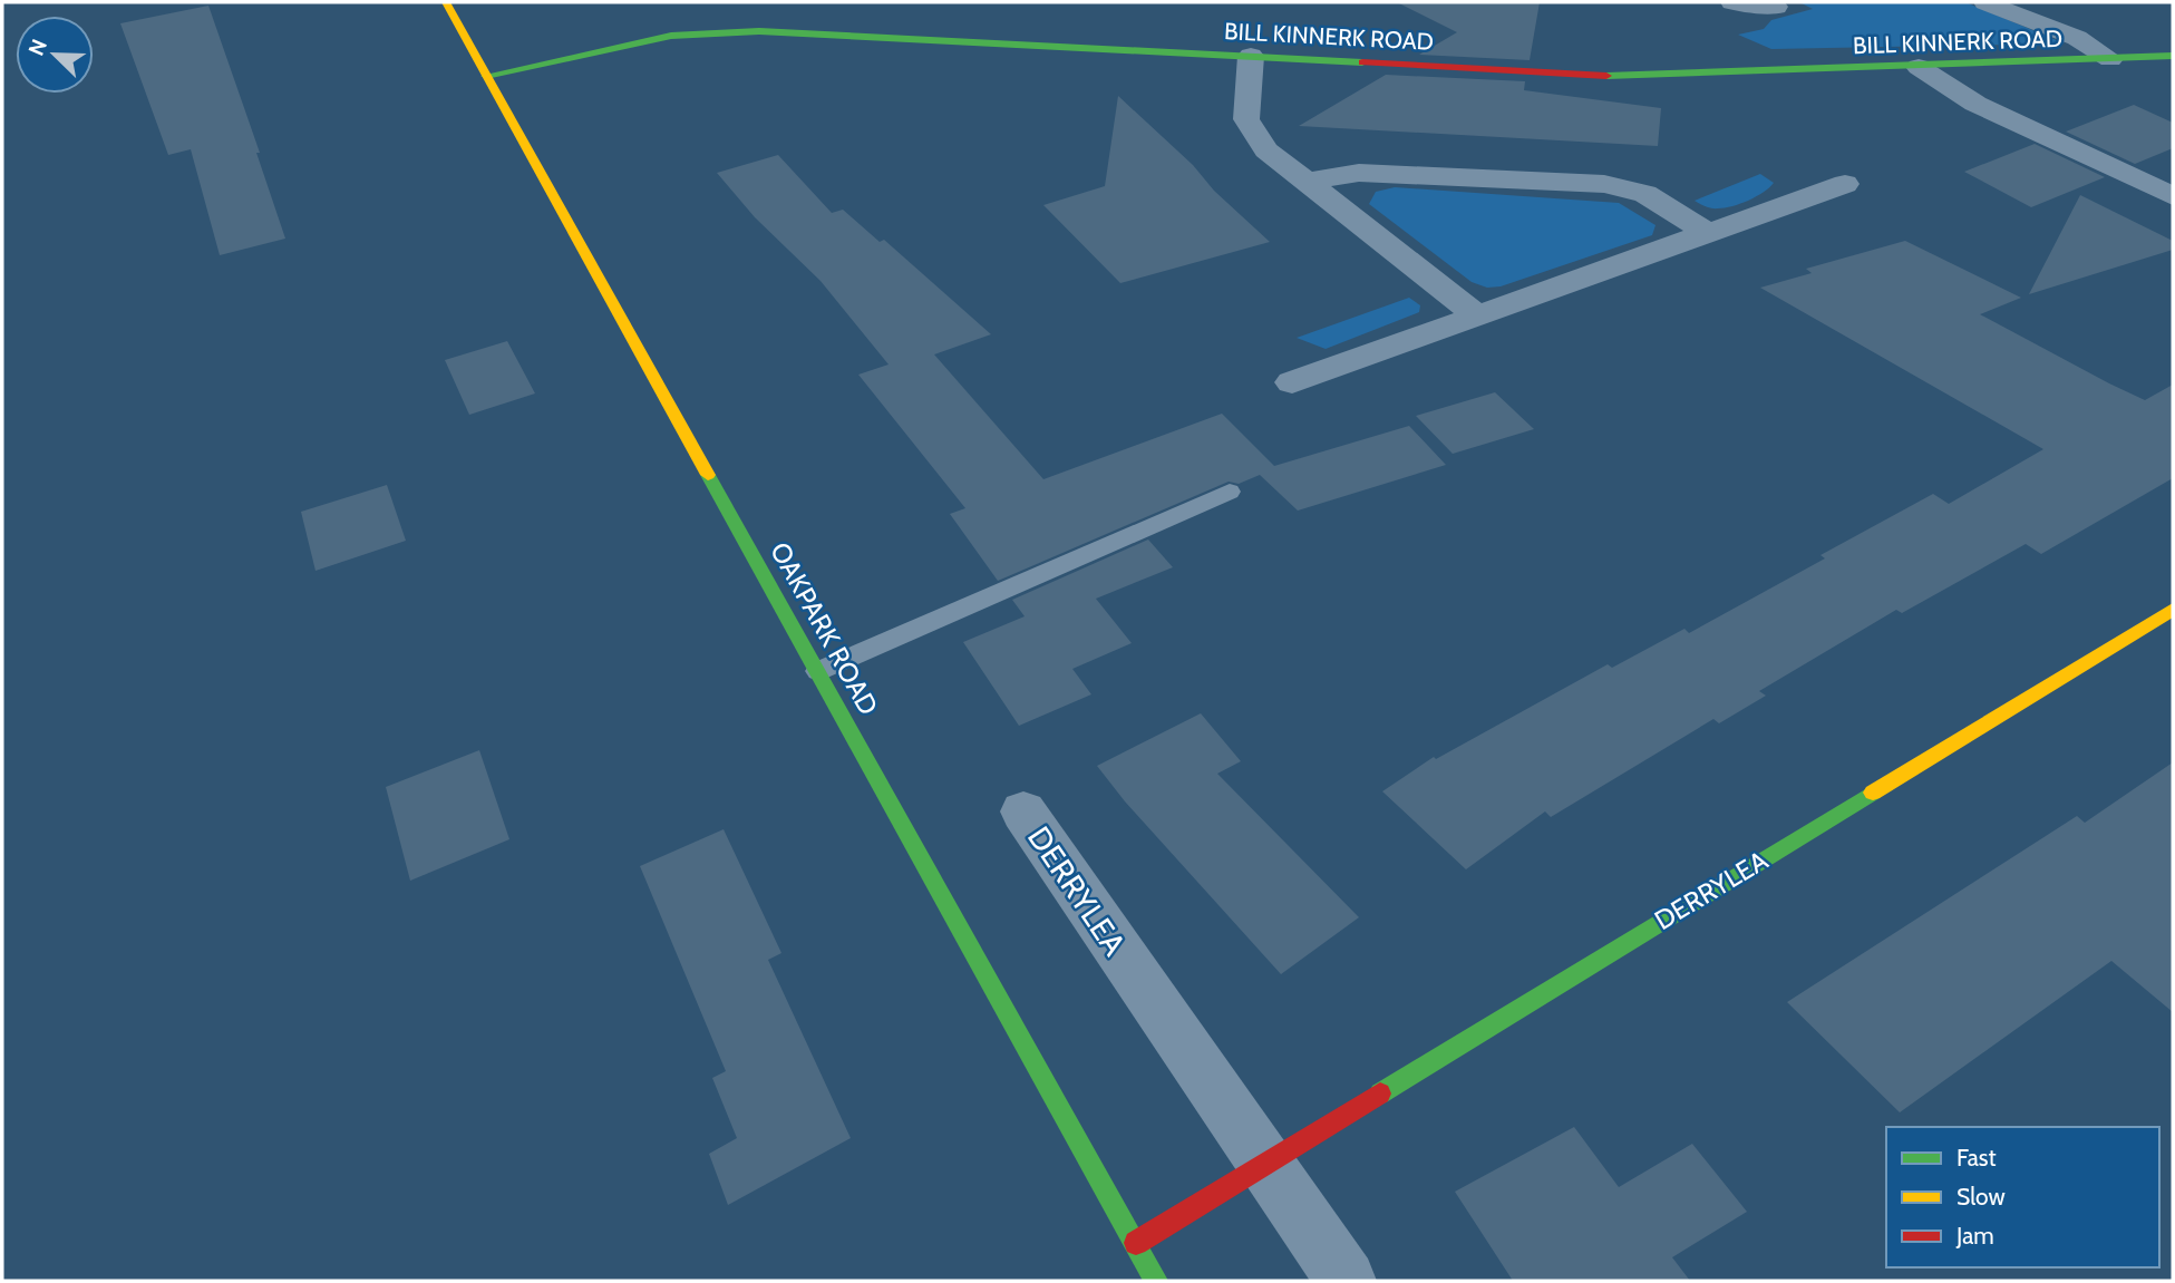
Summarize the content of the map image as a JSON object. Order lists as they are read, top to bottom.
{
  "streets": {
    "street": ["BILL KINNERK ROAD", "OAKPARK ROAD", "DERRYLEA"]
  },
  "crossings": [
    ["BILL KINNERK ROAD", "OAKPARK ROAD"],
    ["OAKPARK ROAD", "DERRYLEA"]
  ],
  "legend": ["Fast", "Slow", "Jam"],
  "north": "top left"
}
